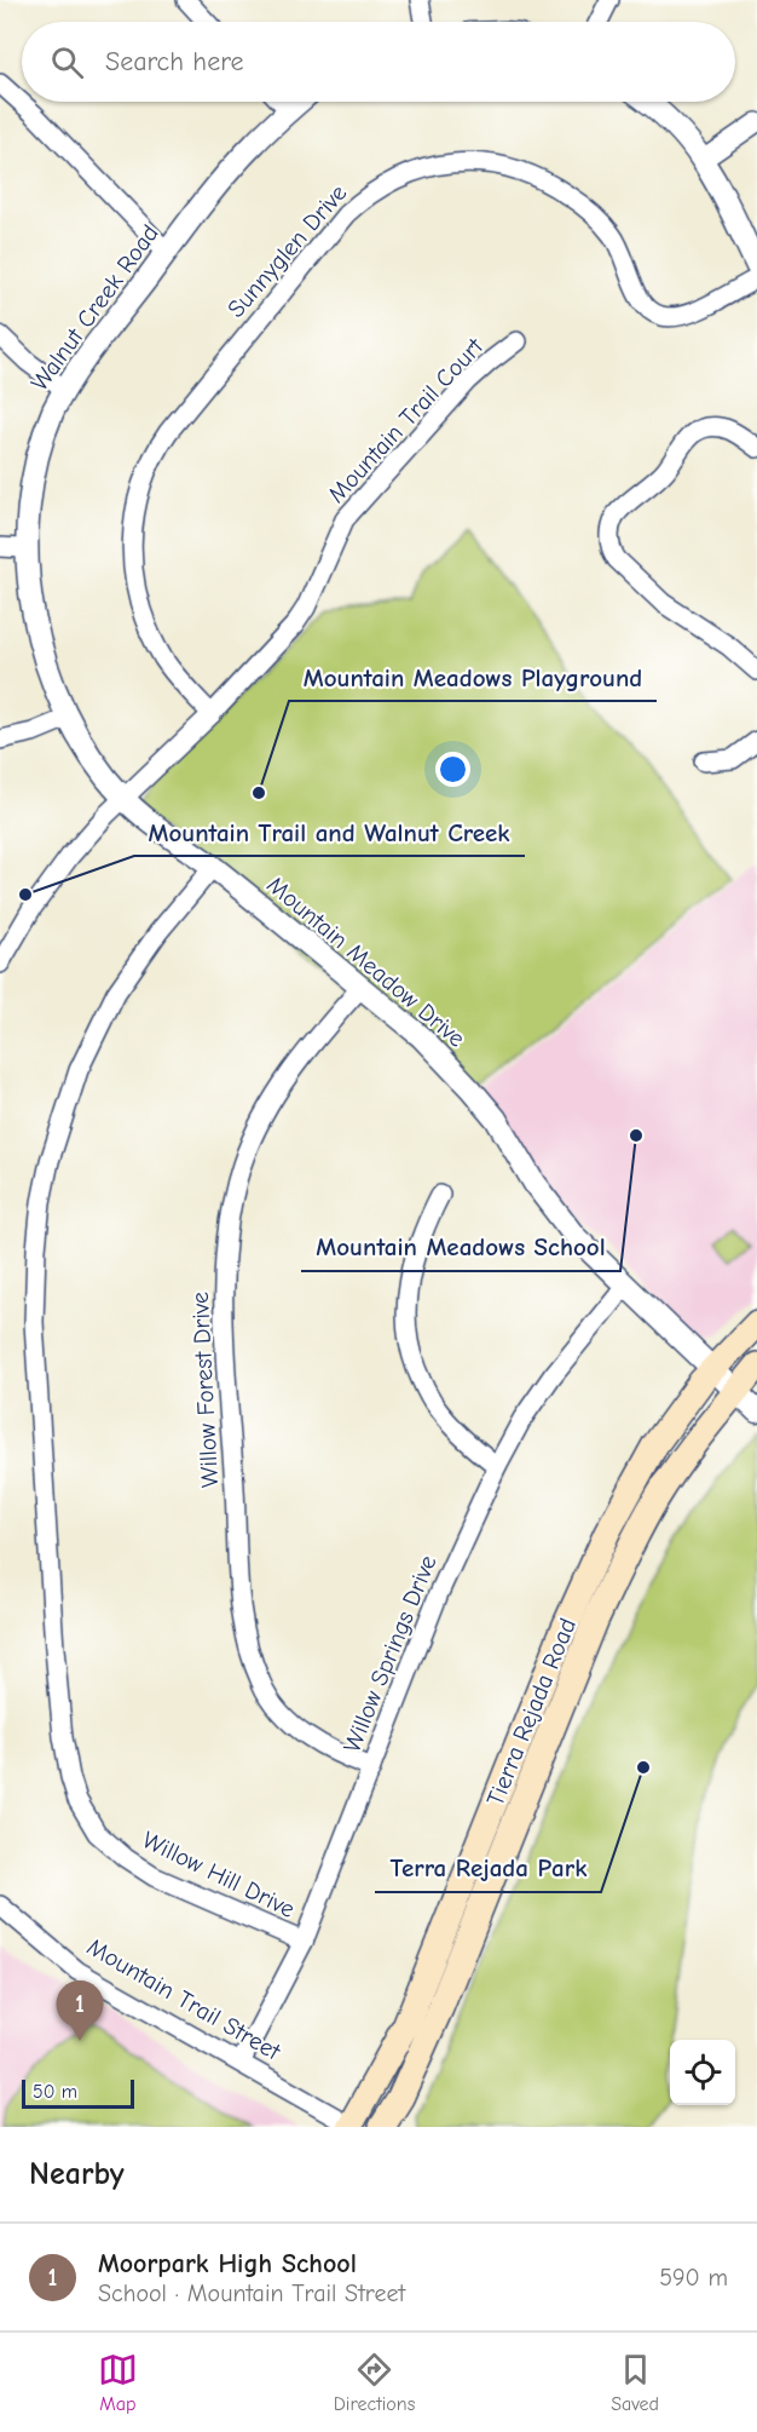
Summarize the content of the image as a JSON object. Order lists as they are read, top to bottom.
{
  "streets": {
    "main road": ["Tierra Rejada Road"],
    "street": [
      "Sunnyglen Drive",
      "Walnut Creek Road",
      "Mountain Trail Court",
      "Mountain Meadow Drive",
      "Willow Forest Drive",
      "Willow Springs Drive",
      "Willow Hill Drive",
      "Mountain Trail Street"
    ]
  },
  "crossings": [
    ["Sunnyglen Drive", "Mountain Trail Court"],
    ["Walnut Creek Road", "Mountain Meadow Drive"],
    ["Mountain Meadow Drive", "Willow Forest Drive"],
    ["Mountain Meadow Drive", "Willow Springs Drive"],
    ["Mountain Meadow Drive", "Tierra Rejada Road"],
    ["Mountain Meadow Drive", "Willow Hill Drive"],
    ["Willow Forest Drive", "Willow Springs Drive"],
    ["Willow Springs Drive", "Willow Hill Drive"],
    ["Willow Springs Drive", "Mountain Trail Street"],
    ["Tierra Rejada Road", "Mountain Trail Street"]
  ],
  "places": [
    "Mountain Meadows Playground",
    "Mountain Trail and Walnut Creek",
    "Mountain Meadows School",
    "Terra Rejada Park"
  ],
  "scale_bar": "50 m",
  "page": {
    "search": "Search here",
    "pins": "1",
    "scale": "50 m",
    "heading": "Nearby",
    "list": [
      {
        "mark": "1",
        "name": "Moorpark High School",
        "note": "School · Mountain Trail Street",
        "value": "590 m"
      }
    ],
    "nav": ["Map", "Directions", "Saved"]
  }
}
